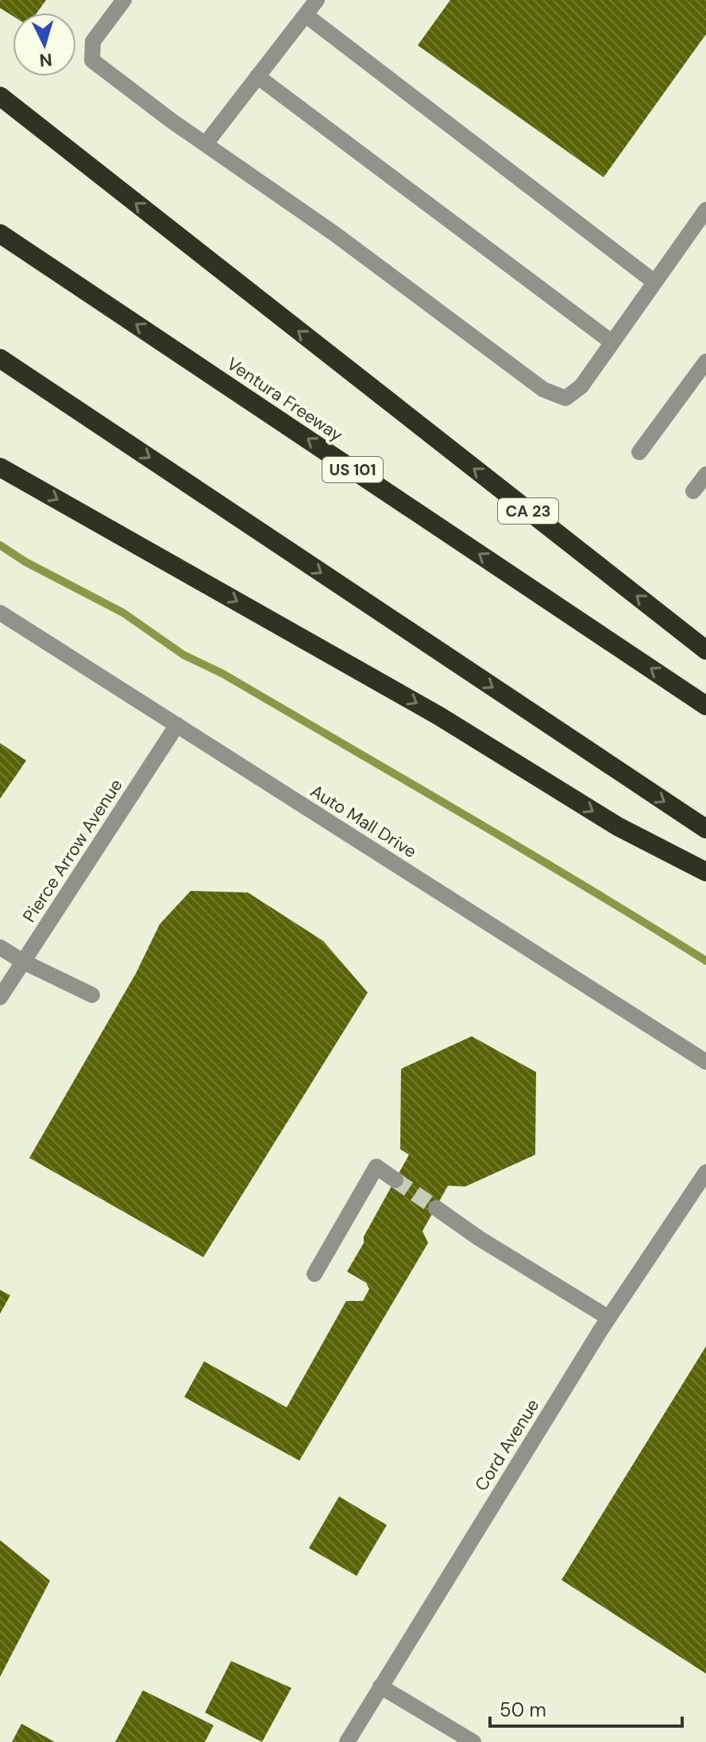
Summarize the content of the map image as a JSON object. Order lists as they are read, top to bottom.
{
  "streets": {
    "highway": ["Ventura Freeway", "US 101", "CA 23"],
    "street": ["Auto Mall Drive", "Pierce Arrow Avenue", "Cord Avenue"]
  },
  "crossings": [
    ["Auto Mall Drive", "Pierce Arrow Avenue"]
  ],
  "scale_bar": "50 m",
  "north": "bottom"
}
